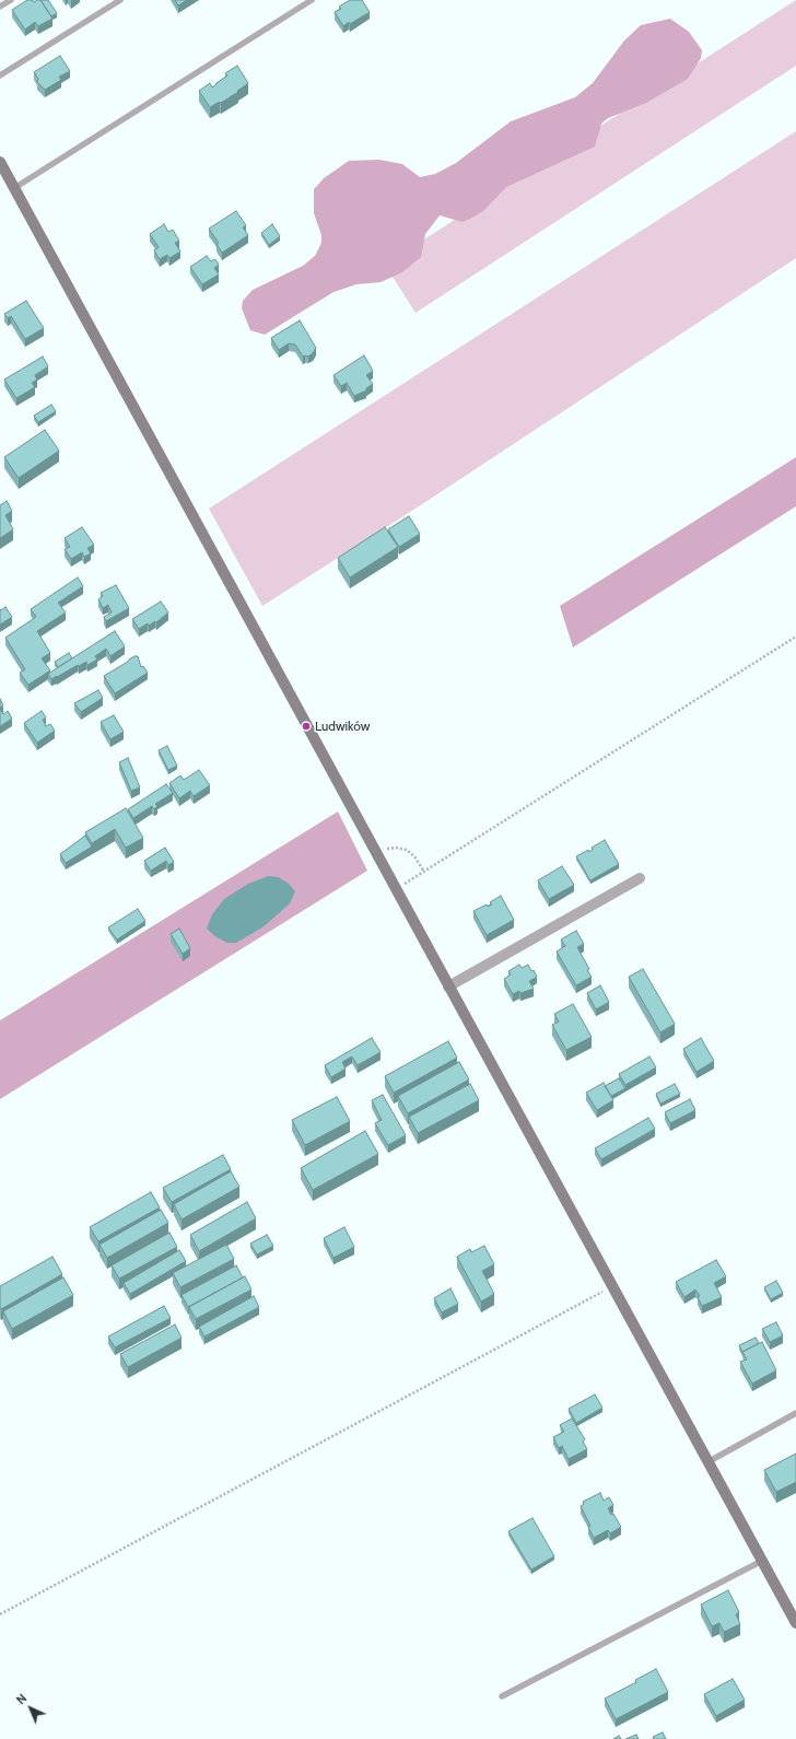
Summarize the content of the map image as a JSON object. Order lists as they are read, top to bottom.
{
  "places": ["Ludwików"],
  "north": "top left"
}
